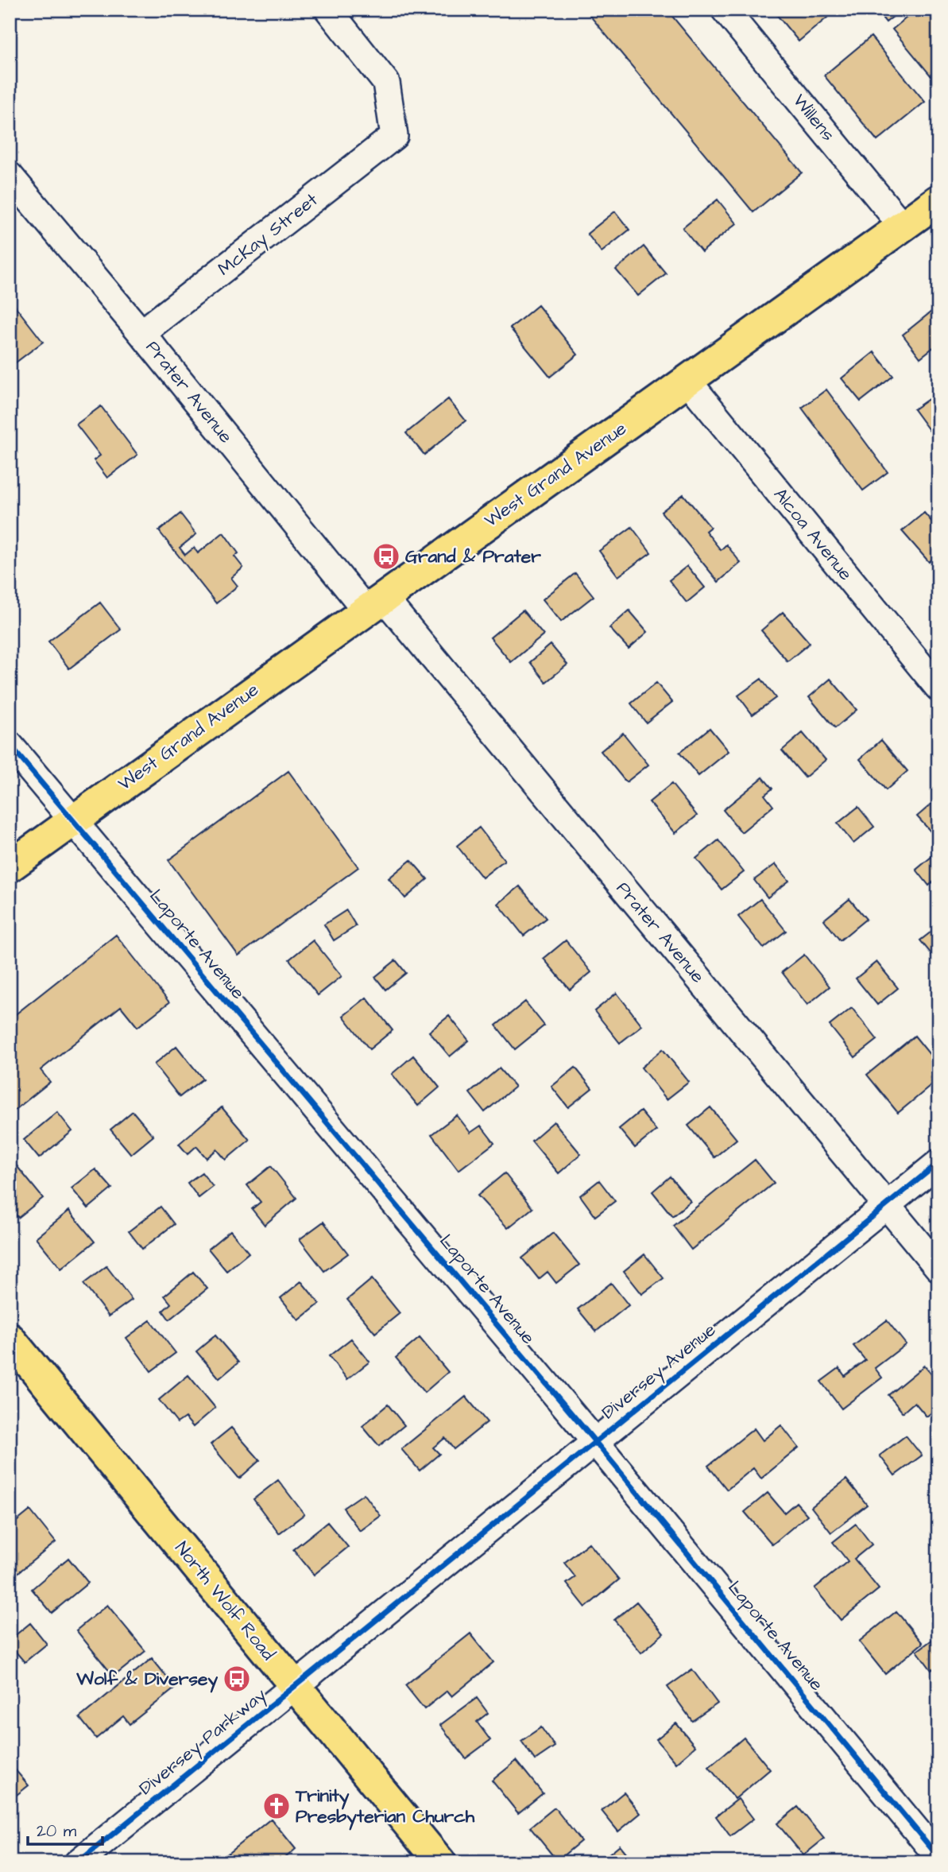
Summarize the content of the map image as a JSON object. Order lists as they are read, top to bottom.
{
  "streets": {
    "main road": ["West Grand Avenue", "North Wolf Road"],
    "street": [
      "Willens",
      "McKay Street",
      "Prater Avenue",
      "Alcoa Avenue",
      "Laporte Avenue",
      "Diversey Avenue",
      "Diversey Parkway"
    ]
  },
  "crossings": [
    ["Willens", "West Grand Avenue"],
    ["McKay Street", "Prater Avenue"],
    ["Prater Avenue", "West Grand Avenue"],
    ["Prater Avenue", "Diversey Avenue"],
    ["West Grand Avenue", "Alcoa Avenue"],
    ["West Grand Avenue", "Laporte Avenue"],
    ["Laporte Avenue", "Diversey Avenue"],
    ["Diversey Avenue", "North Wolf Road"],
    ["Diversey Avenue", "Diversey Parkway"],
    ["North Wolf Road", "Diversey Parkway"]
  ],
  "places": {
    "bus stop": ["Grand & Prater", "Wolf & Diversey"],
    "church": ["Trinity Presbyterian Church"]
  },
  "scale_bar": "20 m"
}
